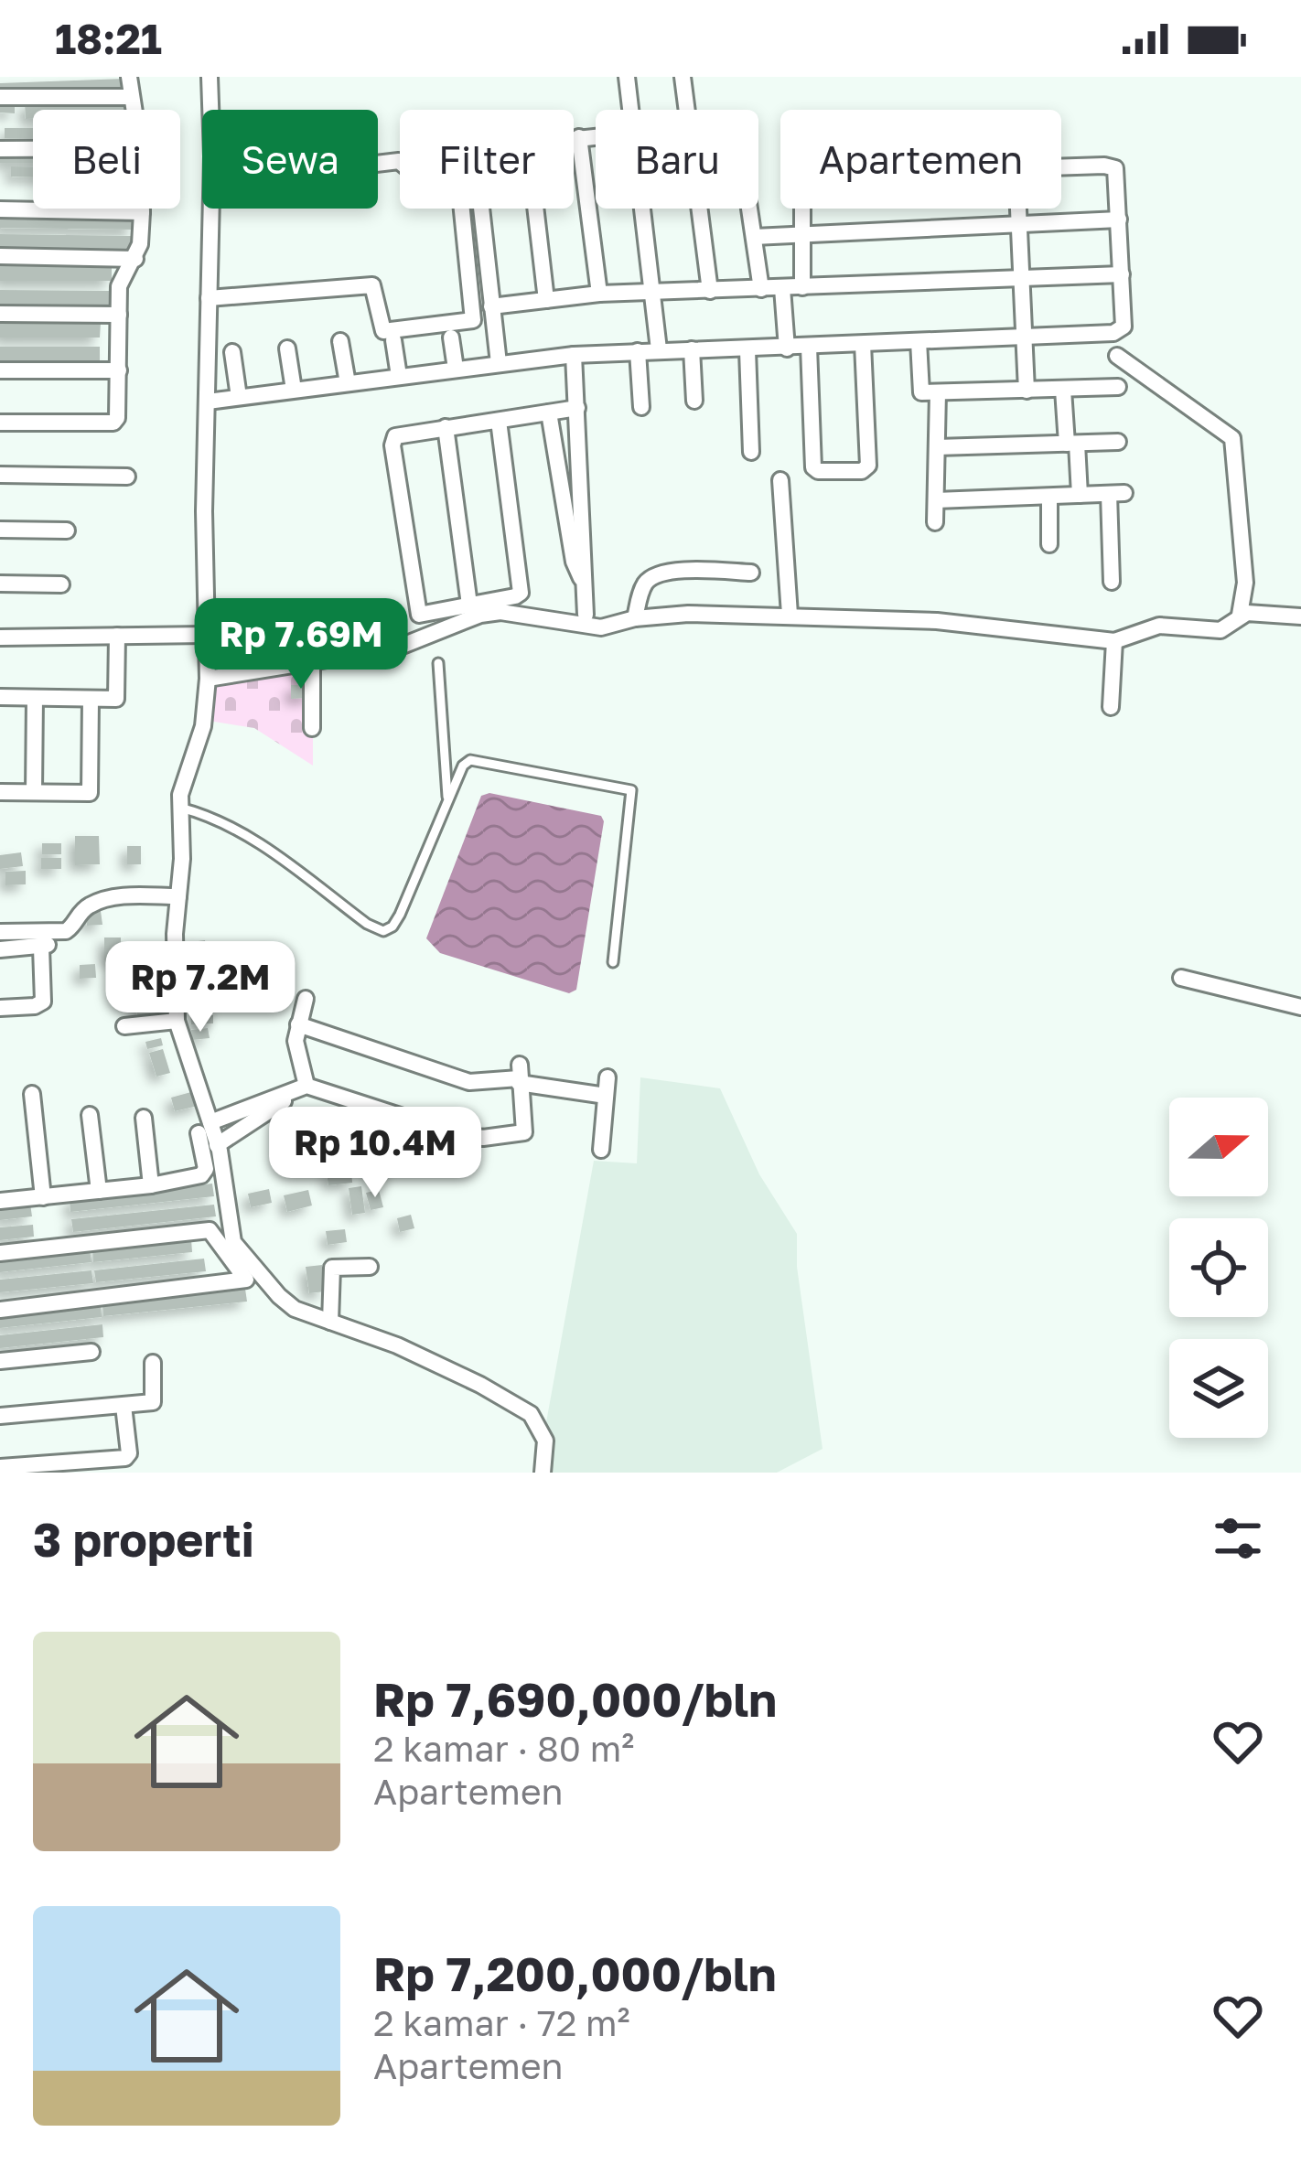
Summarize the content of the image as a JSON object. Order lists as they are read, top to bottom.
{
  "north": "right",
  "page": {
    "status": "18:21",
    "chip": [
      "Beli",
      "Sewa",
      "Filter",
      "Baru",
      "Apartemen"
    ],
    "price": ["Rp 7.69M", "Rp 7.2M", "Rp 10.4M"],
    "heading": "3 properti",
    "list": [
      {
        "name": "Rp 7,690,000/bln",
        "note": "2 kamar · 80 m² · Apartemen"
      },
      {
        "name": "Rp 7,200,000/bln",
        "note": "2 kamar · 72 m² · Apartemen"
      }
    ]
  }
}
